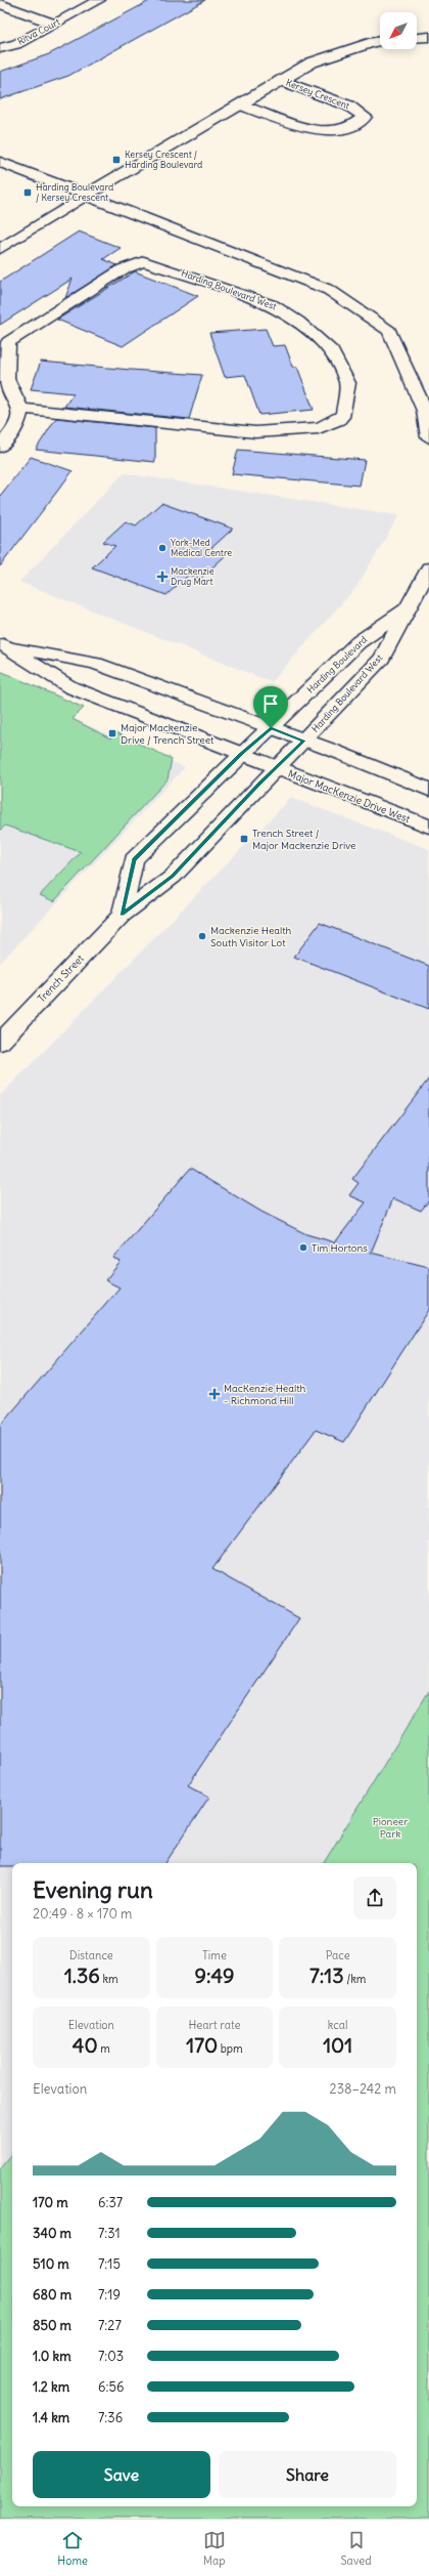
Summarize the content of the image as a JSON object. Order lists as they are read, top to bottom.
{
  "streets": {
    "street": [
      "Ritva Court",
      "Kersey Crescent",
      "Harding Boulevard West",
      "Harding Boulevard",
      "Major MacKenzie Drive West",
      "Trench Street"
    ]
  },
  "crossings": [
    ["Harding Boulevard West", "Harding Boulevard"],
    ["Harding Boulevard West", "Major MacKenzie Drive West"],
    ["Harding Boulevard West", "Trench Street"],
    ["Harding Boulevard", "Major MacKenzie Drive West"],
    ["Major MacKenzie Drive West", "Trench Street"]
  ],
  "parks": ["Pioneer Park"],
  "places": {
    "transit": [
      "Kersey Crescent / Harding Boulevard",
      "Harding Boulevard / Kersey Crescent",
      "Major Mackenzie Drive / Trench Street",
      "Trench Street / Major Mackenzie Drive"
    ],
    "other": ["York-Med Medical Centre", "Mackenzie Health South Visitor Lot", "Tim Hortons"],
    "health": ["Mackenzie Drug Mart", "MacKenzie Health - Richmond Hill"]
  },
  "north": "bottom left",
  "page": {
    "heading": ["Evening run", "20:49 · 8 × 170 m"],
    "stats": [
      ["Distance", "1.36 km"],
      ["Time", "9:49"],
      ["Pace", "7:13 /km"],
      ["Elevation", "40 m"],
      ["Heart rate", "170 bpm"],
      ["kcal", "101"]
    ],
    "chart": ["Elevation", "238–242 m"],
    "list": [
      {
        "name": "170 m",
        "note": "6:37"
      },
      {
        "name": "340 m",
        "note": "7:31"
      },
      {
        "name": "510 m",
        "note": "7:15"
      },
      {
        "name": "680 m",
        "note": "7:19"
      },
      {
        "name": "850 m",
        "note": "7:27"
      },
      {
        "name": "1.0 km",
        "note": "7:03"
      },
      {
        "name": "1.2 km",
        "note": "6:56"
      },
      {
        "name": "1.4 km",
        "note": "7:36"
      }
    ],
    "buttons": ["Save", "Share"],
    "tabs": ["Home", "Map", "Saved"]
  }
}
